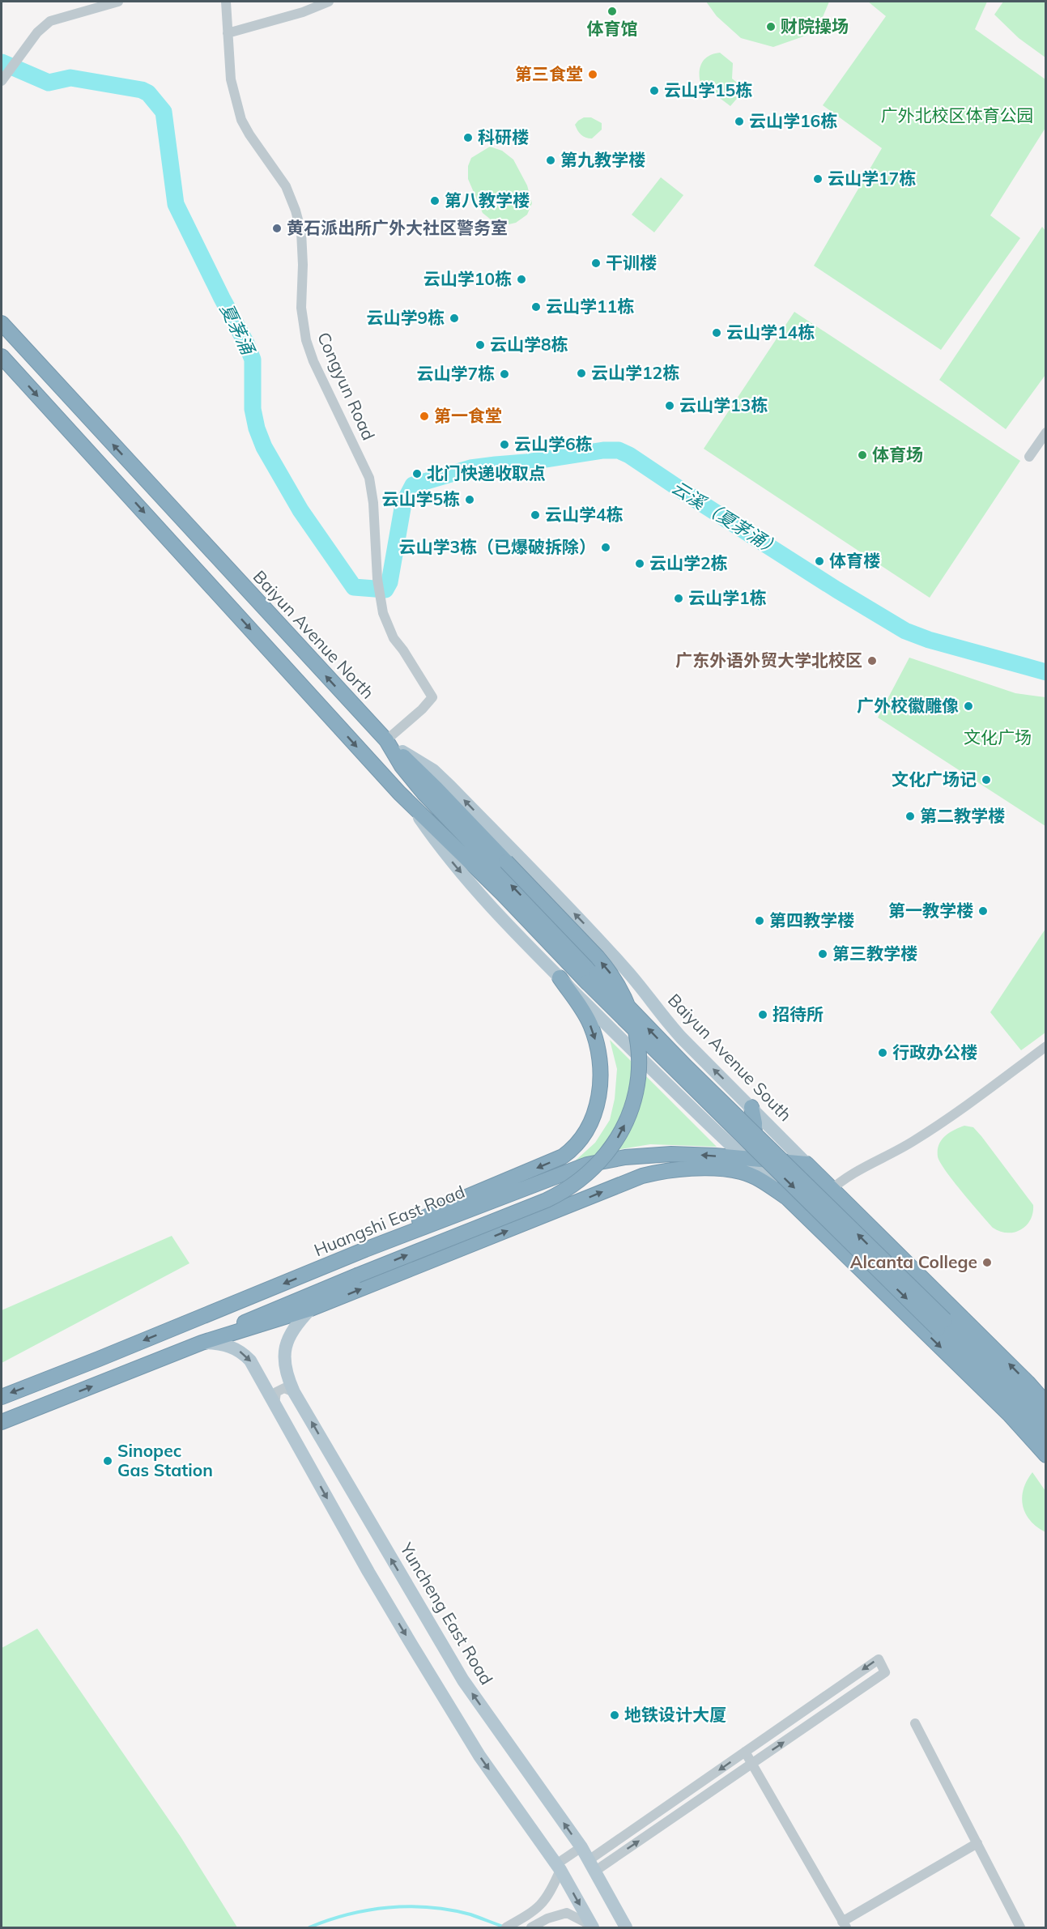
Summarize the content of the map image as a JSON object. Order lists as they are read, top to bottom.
{
  "streets": {
    "highway": ["Baiyun Avenue North", "Baiyun Avenue South", "Huangshi East Road"],
    "main road": ["Yuncheng East Road"],
    "street": ["Congyun Road"]
  },
  "crossings": [
    ["Congyun Road", "Baiyun Avenue North"],
    ["Congyun Road", "Baiyun Avenue South"],
    ["Baiyun Avenue North", "Baiyun Avenue South"],
    ["Baiyun Avenue South", "Huangshi East Road"]
  ],
  "water": ["夏茅涌", "云溪（夏茅涌）"],
  "parks": ["广外北校区体育公园", "文化广场"],
  "places": [
    "体育馆",
    "财院操场",
    "第三食堂",
    "云山学15栋",
    "云山学16栋",
    "科研楼",
    "第九教学楼",
    "云山学17栋",
    "第八教学楼",
    "黄石派出所广外大社区警务室",
    "干训楼",
    "云山学10栋",
    "云山学11栋",
    "云山学9栋",
    "云山学14栋",
    "云山学8栋",
    "云山学12栋",
    "云山学7栋",
    "云山学13栋",
    "第一食堂",
    "云山学6栋",
    "体育场",
    "北门快递收取点",
    "云山学5栋",
    "云山学4栋",
    "云山学3栋（已爆破拆除）",
    "体育楼",
    "云山学2栋",
    "云山学1栋",
    "广东外语外贸大学北校区",
    "广外校徽雕像",
    "文化广场记",
    "第二教学楼",
    "第一教学楼",
    "第四教学楼",
    "第三教学楼",
    "招待所",
    "行政办公楼",
    "Alcanta College",
    "Sinopec Gas Station",
    "地铁设计大厦"
  ]
}
